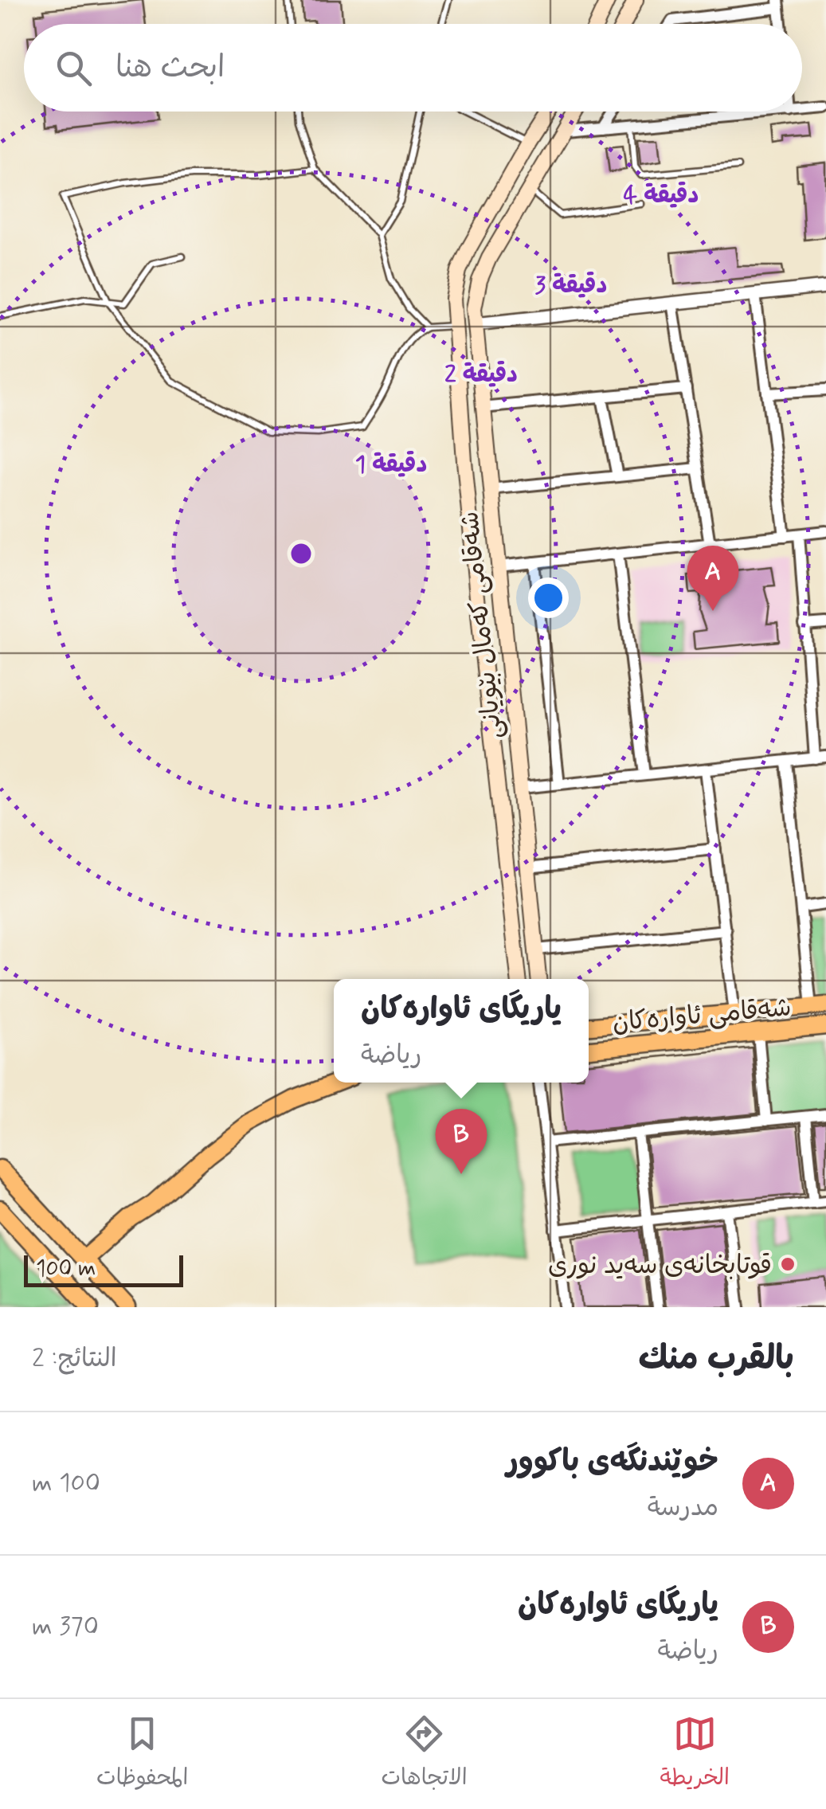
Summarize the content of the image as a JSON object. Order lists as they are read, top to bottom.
{
  "streets": {
    "main road": ["شەقامی کەمال بێویانی", "شەقامی ئاوارەکان"]
  },
  "places": ["قوتابخانەی سەید نوری"],
  "scale_bar": "100 m",
  "page": {
    "search": "ابحث هنا",
    "pins": ["A", "B"],
    "popup": ["یاریگای ئاوارەکان", "رياضة"],
    "scale": "100 m",
    "heading": ["بالقرب منك", "النتائج: 2"],
    "list": [
      {
        "mark": "A",
        "name": "خوێندنگەی باکوور",
        "note": "مدرسة",
        "value": "100 m"
      },
      {
        "mark": "B",
        "name": "یاریگای ئاوارەکان",
        "note": "رياضة",
        "value": "370 m"
      }
    ],
    "nav": ["الخريطة", "الاتجاهات", "المحفوظات"]
  },
  "rings": [
    "4 دقيقة",
    "3 دقيقة",
    "2 دقيقة",
    "1 دقيقة"
  ]
}
